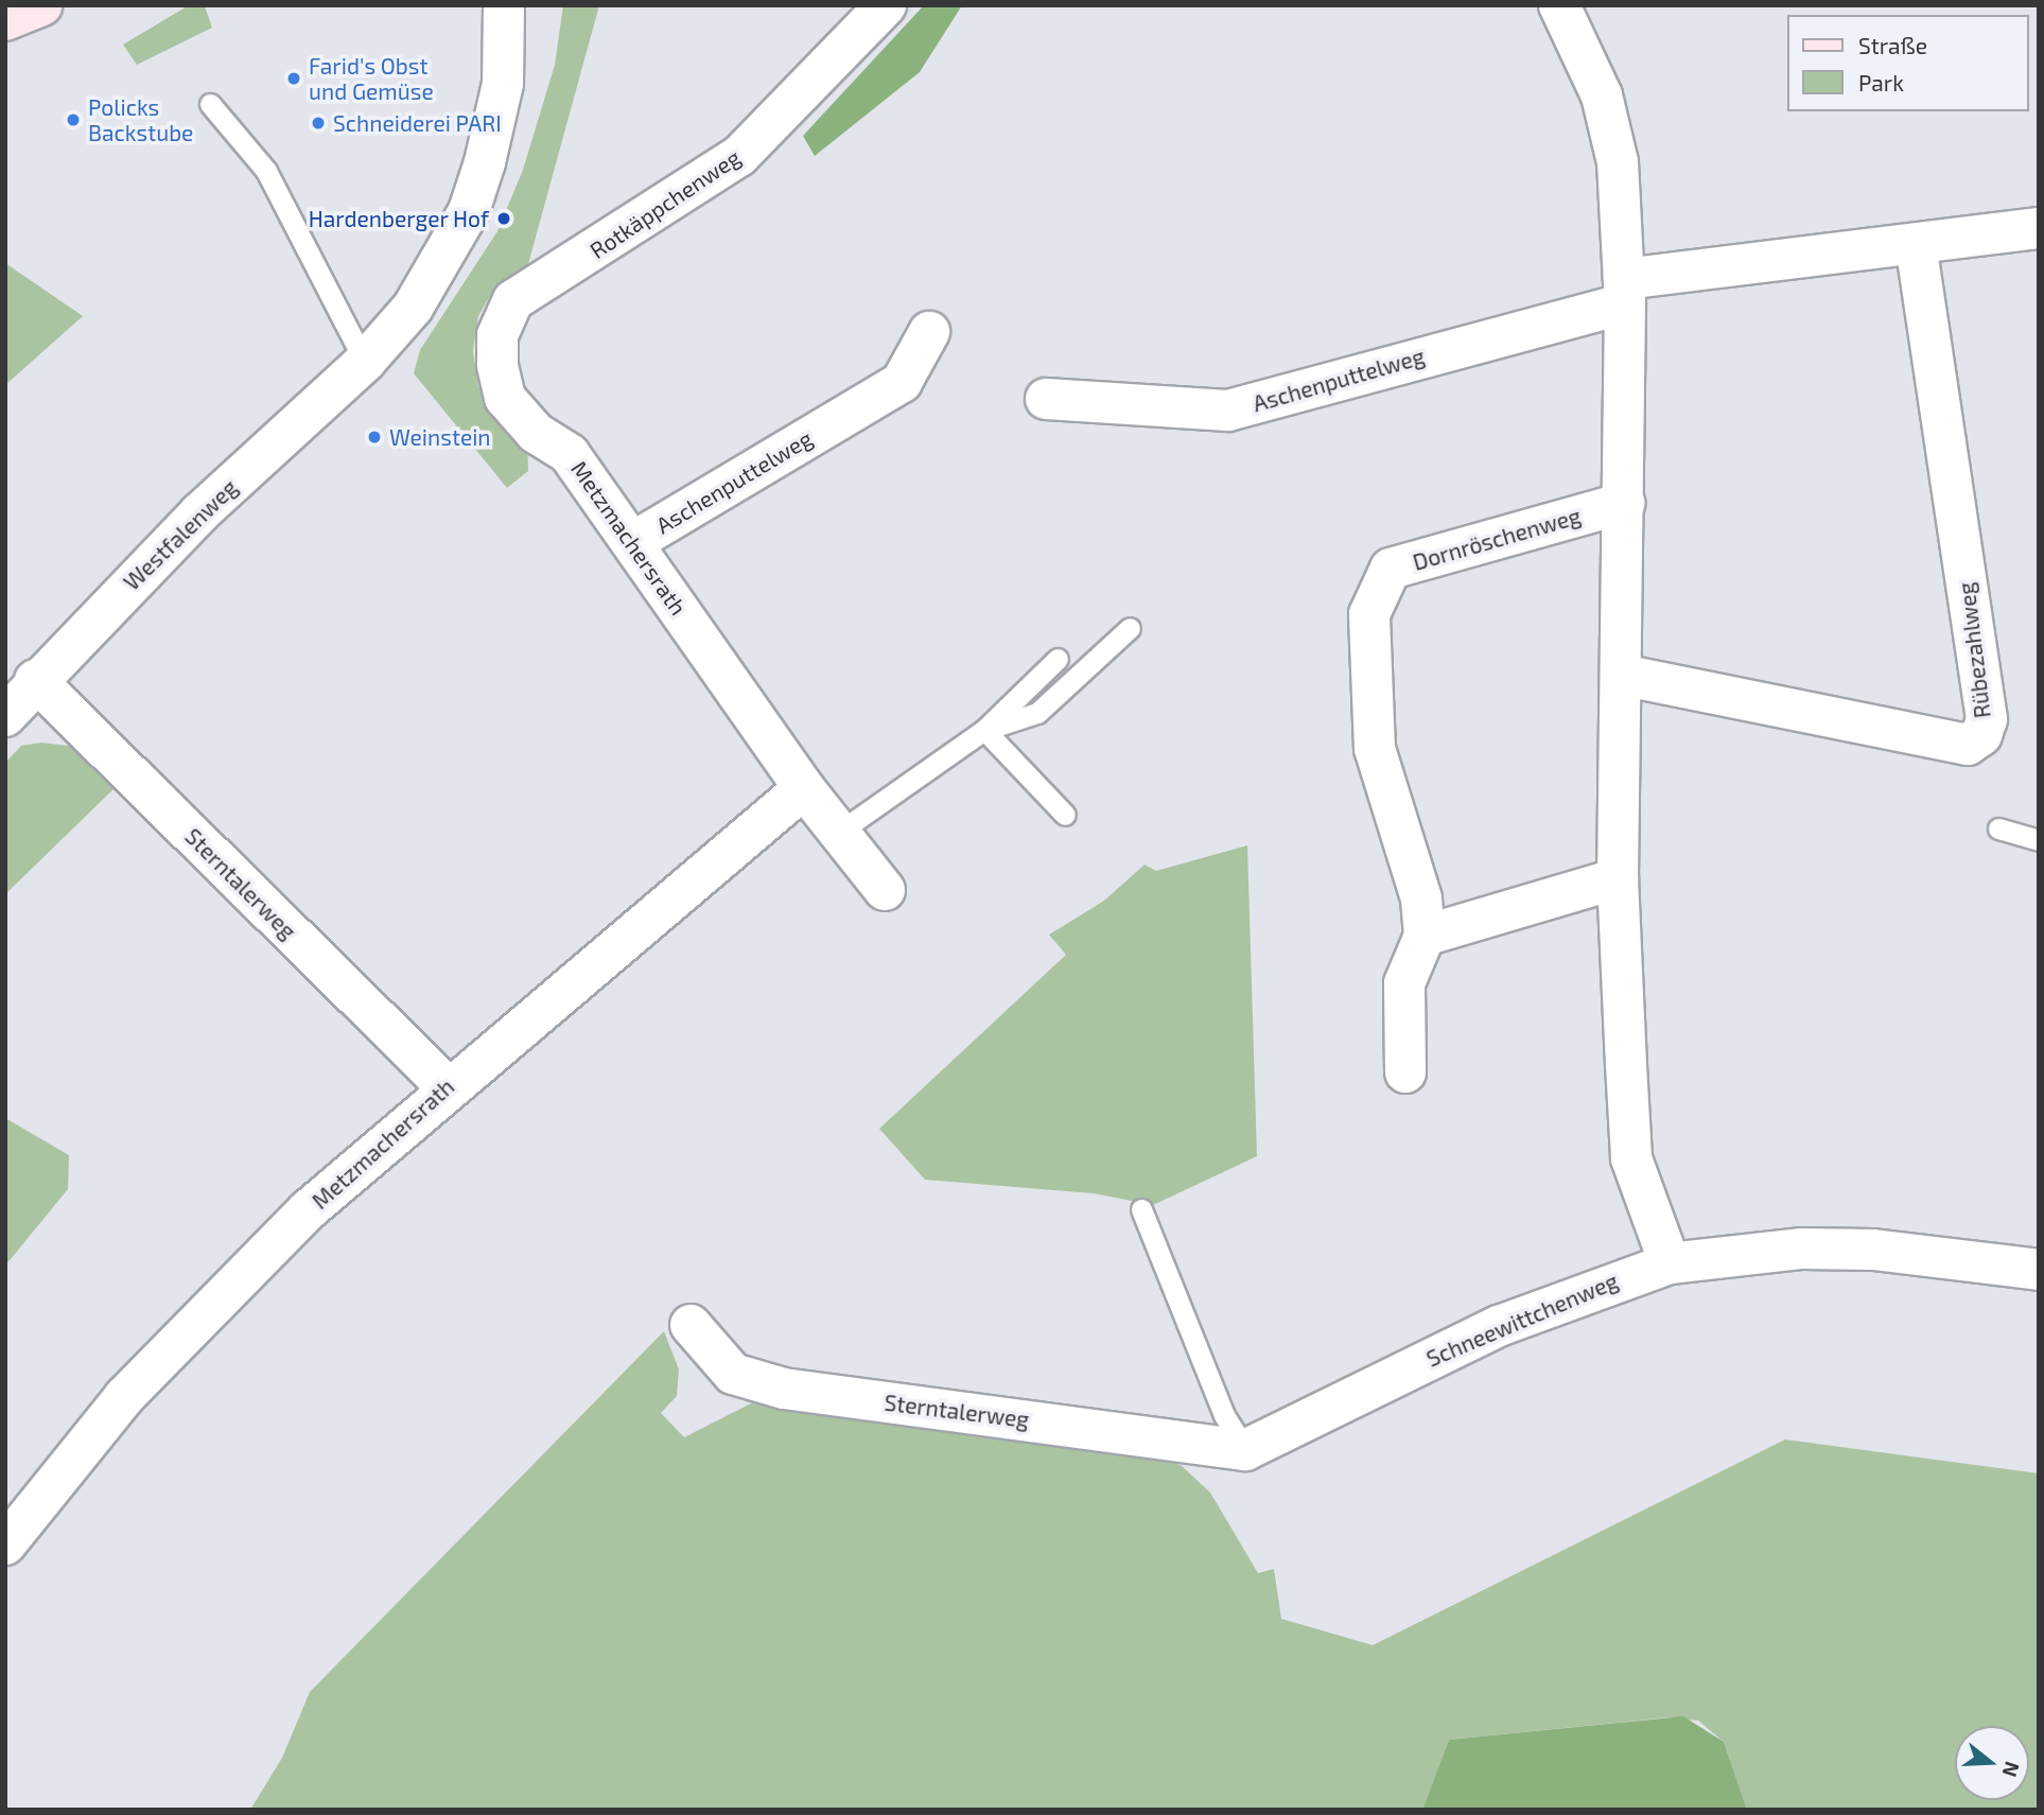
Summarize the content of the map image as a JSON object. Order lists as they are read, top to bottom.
{
  "streets": {
    "street": [
      "Rotkäppchenweg",
      "Aschenputtelweg",
      "Westfalenweg",
      "Metzmachersrath",
      "Dornröschenweg",
      "Rübezahlweg",
      "Sterntalerweg",
      "Schneewittchenweg"
    ]
  },
  "crossings": [
    ["Rotkäppchenweg", "Metzmachersrath"],
    ["Aschenputtelweg", "Metzmachersrath"],
    ["Westfalenweg", "Sterntalerweg"],
    ["Metzmachersrath", "Sterntalerweg"],
    ["Sterntalerweg", "Schneewittchenweg"]
  ],
  "places": [
    "Farid's Obst und Gemüse",
    "Policks Backstube",
    "Schneiderei PARI",
    "Hardenberger Hof",
    "Weinstein"
  ],
  "legend": ["Straße", "Park"],
  "north": "right"
}
